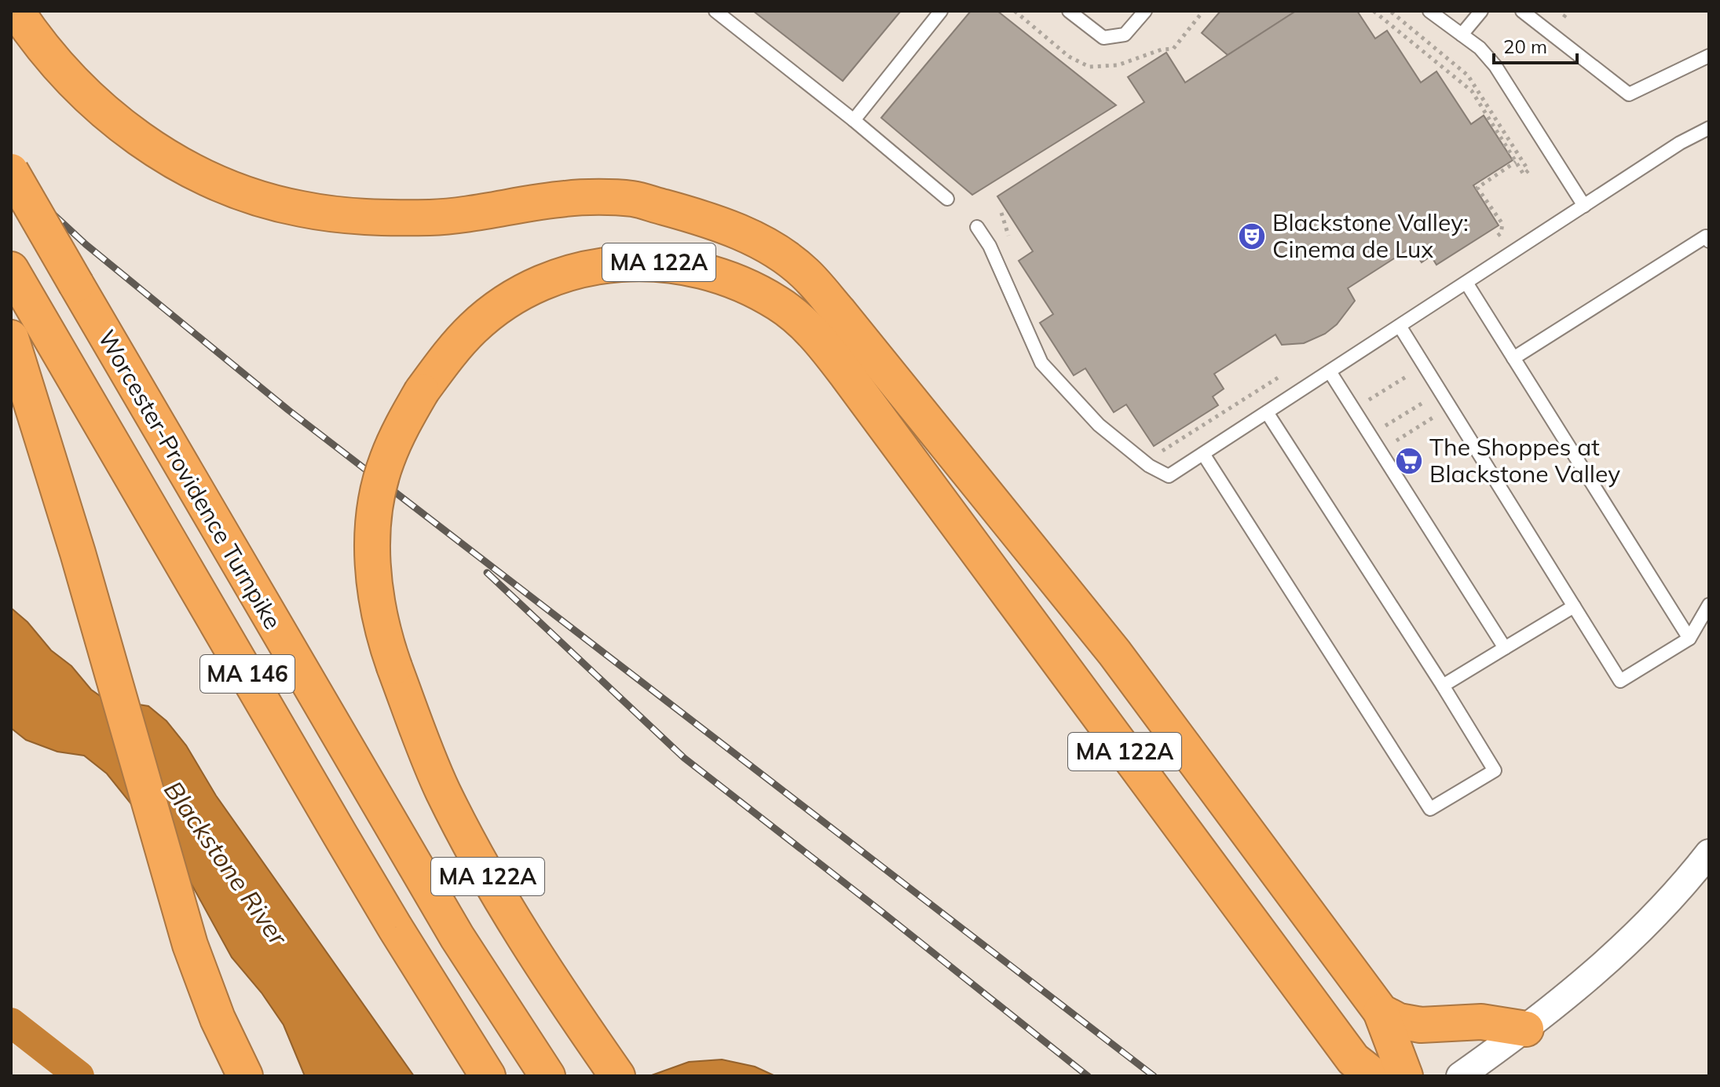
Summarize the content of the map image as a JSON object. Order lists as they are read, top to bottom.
{
  "streets": {
    "highway": ["MA 122A", "Worcester-Providence Turnpike", "MA 146"]
  },
  "water": ["Blackstone River"],
  "places": {
    "theatre": ["Blackstone Valley: Cinema de Lux"],
    "supermarket": ["The Shoppes at Blackstone Valley"]
  },
  "scale_bar": "20 m"
}
